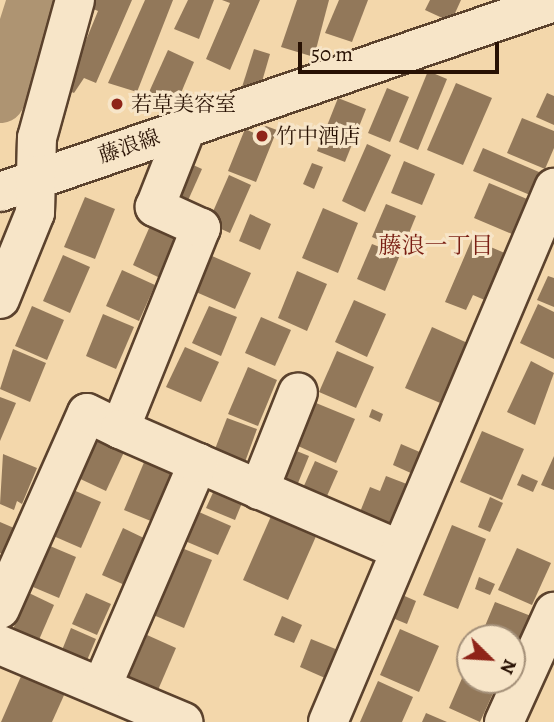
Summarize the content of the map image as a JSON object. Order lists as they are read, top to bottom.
{
  "streets": {
    "street": ["藤浪線"]
  },
  "districts": ["藤浪一丁目"],
  "places": ["若草美容室", "竹中酒店"],
  "scale_bar": "50 m",
  "north": "bottom right"
}
